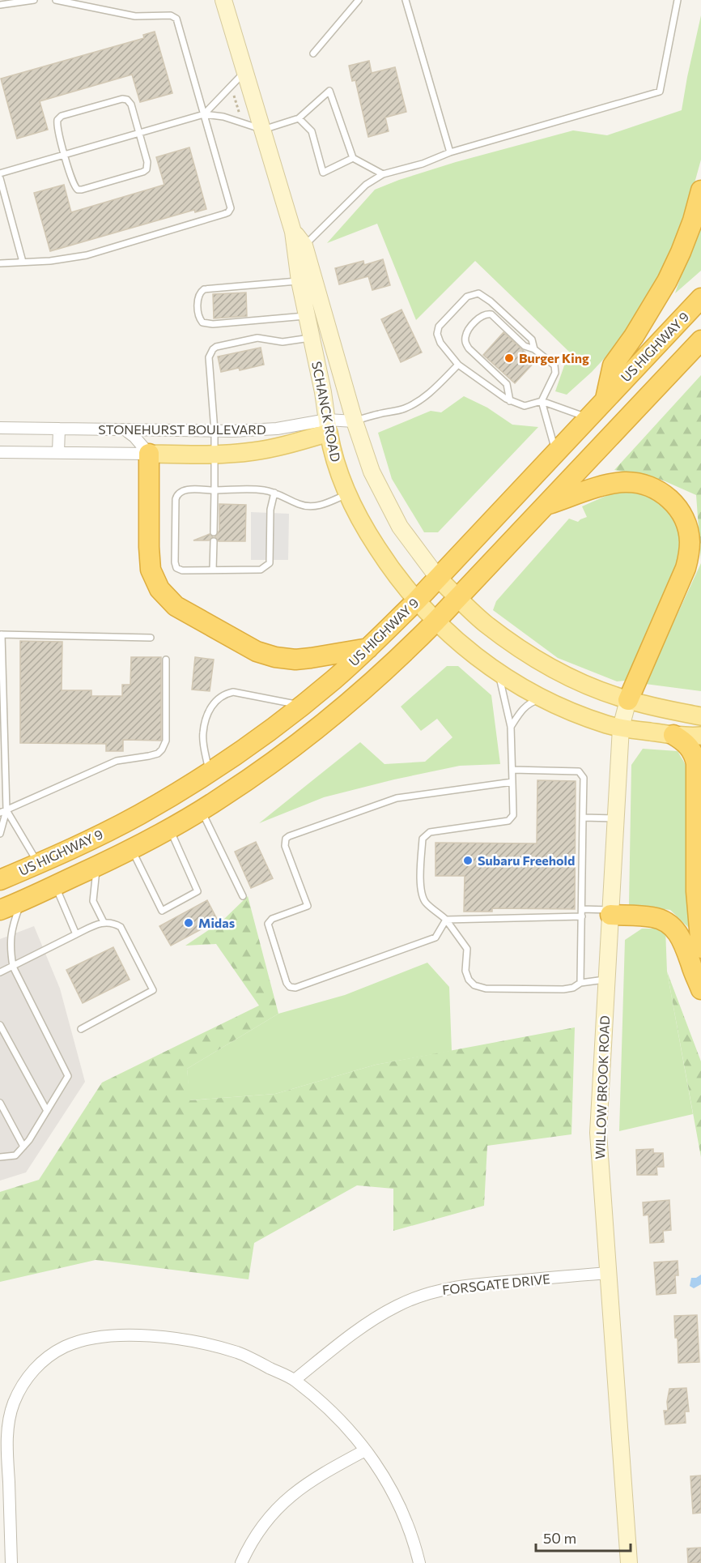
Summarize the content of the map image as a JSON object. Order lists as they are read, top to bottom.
{
  "streets": {
    "highway": ["US HIGHWAY 9"],
    "main road": ["SCHANCK ROAD", "STONEHURST BOULEVARD"],
    "street": ["WILLOW BROOK ROAD", "FORSGATE DRIVE"]
  },
  "crossings": [
    ["US HIGHWAY 9", "SCHANCK ROAD"],
    ["SCHANCK ROAD", "STONEHURST BOULEVARD"],
    ["SCHANCK ROAD", "WILLOW BROOK ROAD"],
    ["WILLOW BROOK ROAD", "FORSGATE DRIVE"]
  ],
  "places": ["Burger King", "Subaru Freehold", "Midas"],
  "scale_bar": "50 m"
}
